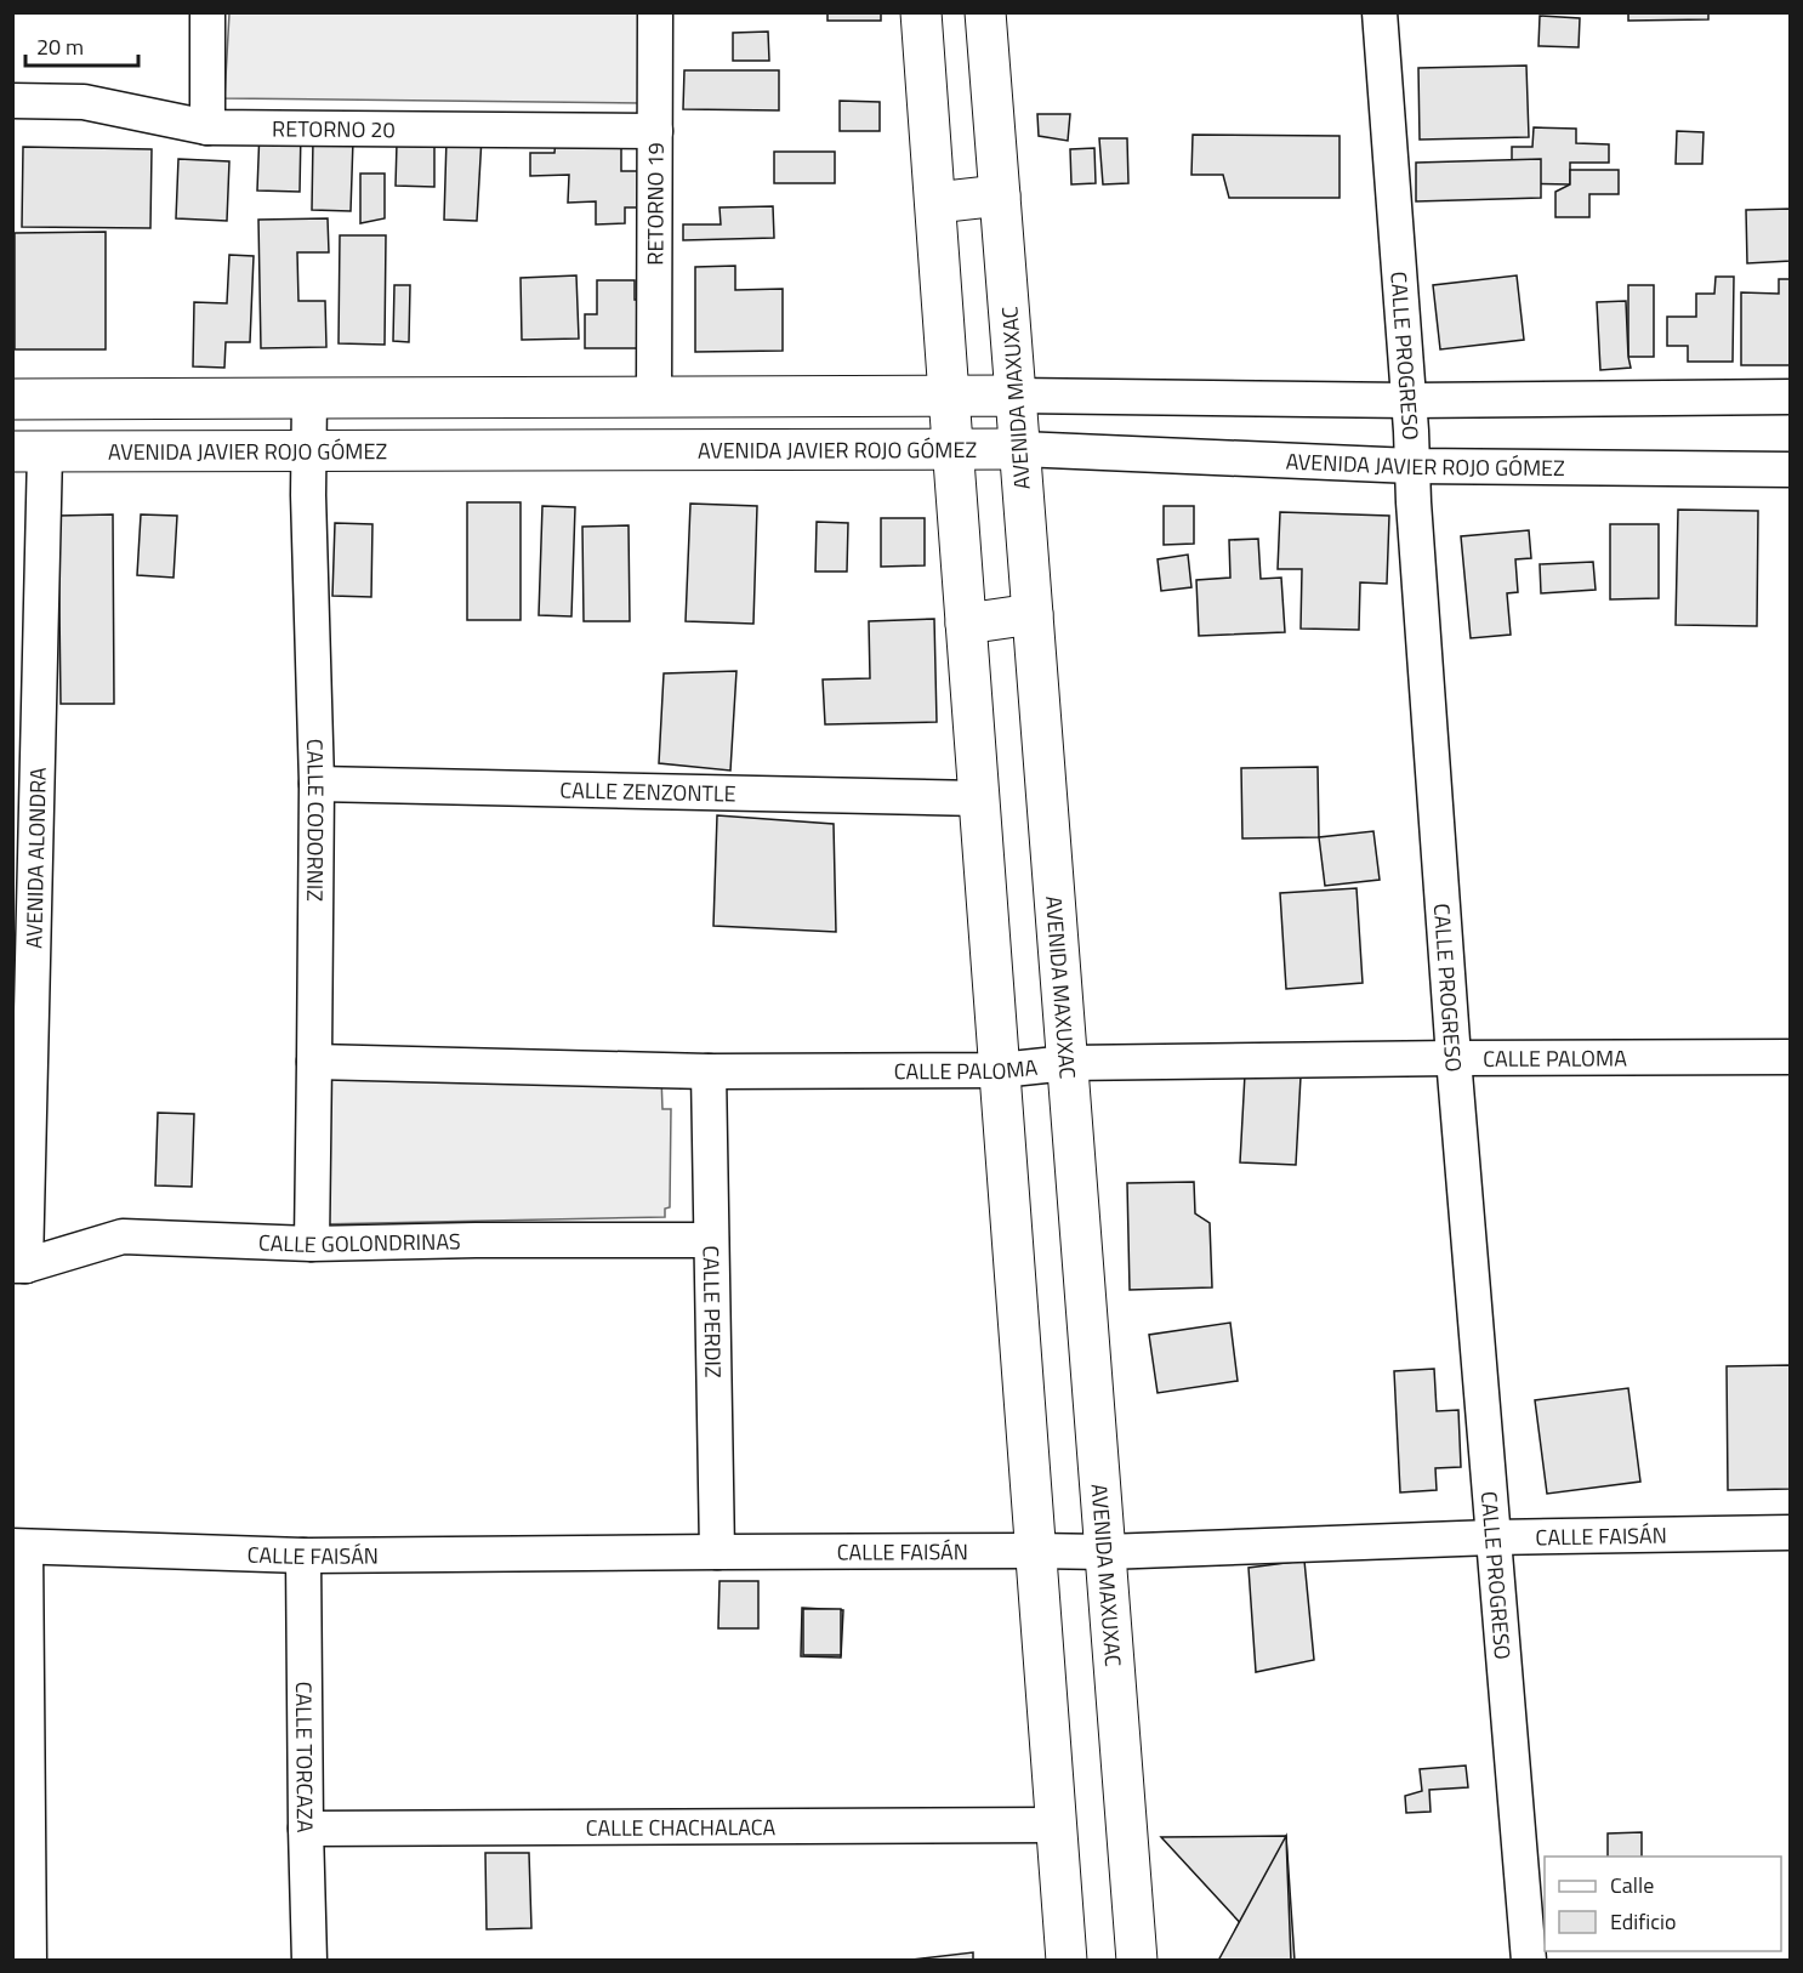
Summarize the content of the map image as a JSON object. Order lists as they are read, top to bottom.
{
  "streets": {
    "main road": ["AVENIDA MAXUXAC", "AVENIDA JAVIER ROJO GÓMEZ"],
    "street": [
      "RETORNO 20",
      "RETORNO 19",
      "CALLE PROGRESO",
      "CALLE ZENZONTLE",
      "CALLE CODORNIZ",
      "AVENIDA ALONDRA",
      "CALLE PALOMA",
      "CALLE GOLONDRINAS",
      "CALLE PERDIZ",
      "CALLE FAISÁN",
      "CALLE TORCAZA",
      "CALLE CHACHALACA"
    ]
  },
  "crossings": [
    ["RETORNO 20", "RETORNO 19"],
    ["CALLE PROGRESO", "AVENIDA JAVIER ROJO GÓMEZ"],
    ["CALLE PROGRESO", "CALLE PALOMA"],
    ["CALLE PROGRESO", "CALLE FAISÁN"],
    ["AVENIDA MAXUXAC", "AVENIDA JAVIER ROJO GÓMEZ"],
    ["AVENIDA MAXUXAC", "CALLE PALOMA"],
    ["AVENIDA MAXUXAC", "CALLE FAISÁN"],
    ["AVENIDA JAVIER ROJO GÓMEZ", "CALLE CODORNIZ"],
    ["AVENIDA JAVIER ROJO GÓMEZ", "AVENIDA ALONDRA"],
    ["CALLE ZENZONTLE", "CALLE CODORNIZ"],
    ["CALLE CODORNIZ", "CALLE PALOMA"],
    ["CALLE CODORNIZ", "CALLE GOLONDRINAS"],
    ["AVENIDA ALONDRA", "CALLE GOLONDRINAS"],
    ["CALLE PALOMA", "CALLE PERDIZ"],
    ["CALLE GOLONDRINAS", "CALLE PERDIZ"],
    ["CALLE PERDIZ", "CALLE FAISÁN"],
    ["CALLE FAISÁN", "CALLE TORCAZA"],
    ["CALLE TORCAZA", "CALLE CHACHALACA"]
  ],
  "legend": ["Calle", "Edificio"],
  "scale_bar": "20 m"
}
